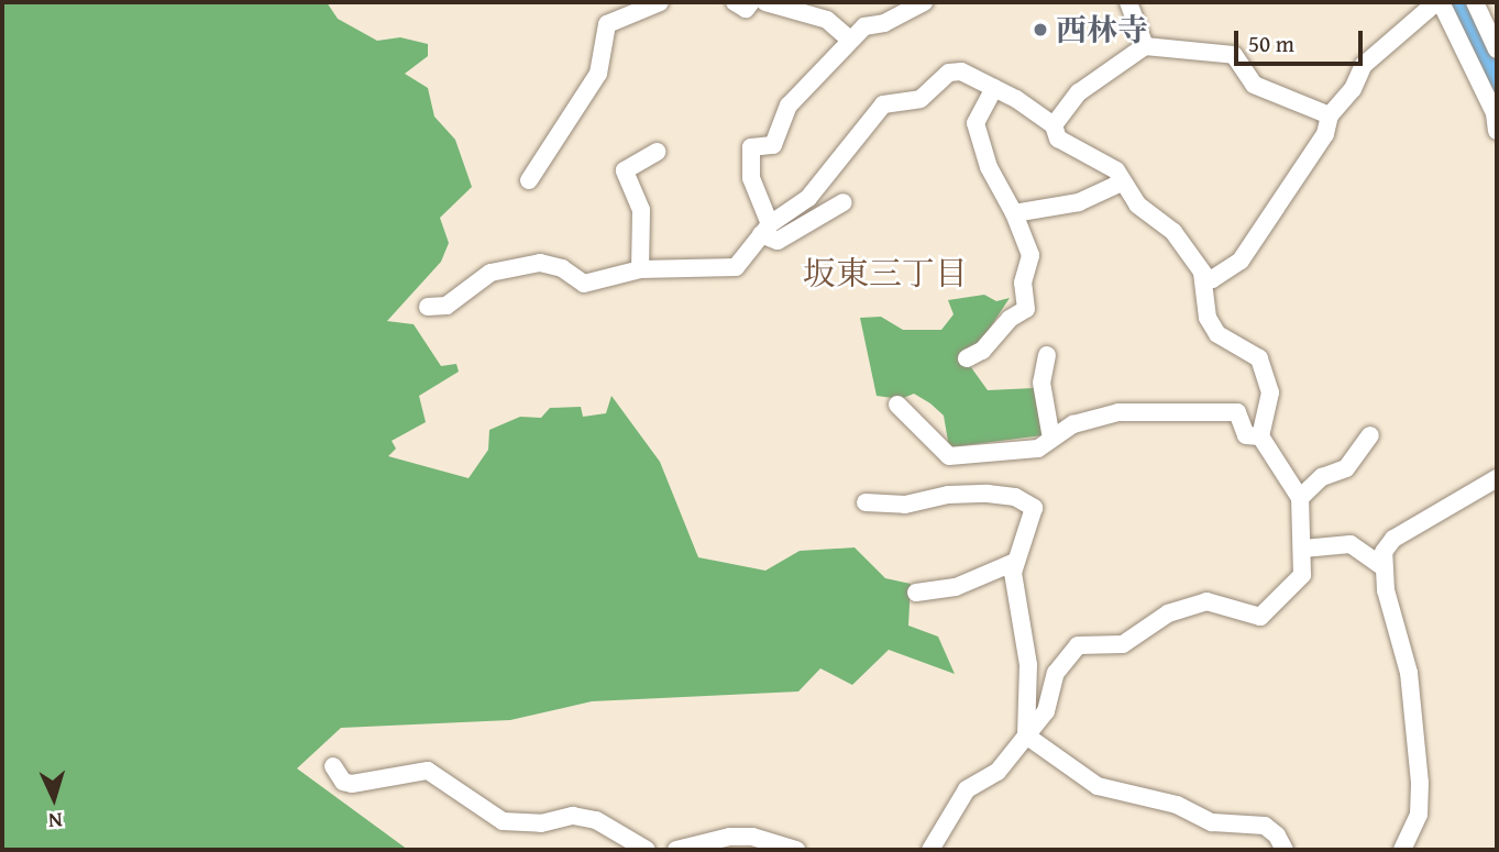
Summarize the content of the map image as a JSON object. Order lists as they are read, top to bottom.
{
  "districts": ["坂東三丁目"],
  "places": ["西林寺"],
  "scale_bar": "50 m",
  "north": "bottom"
}
